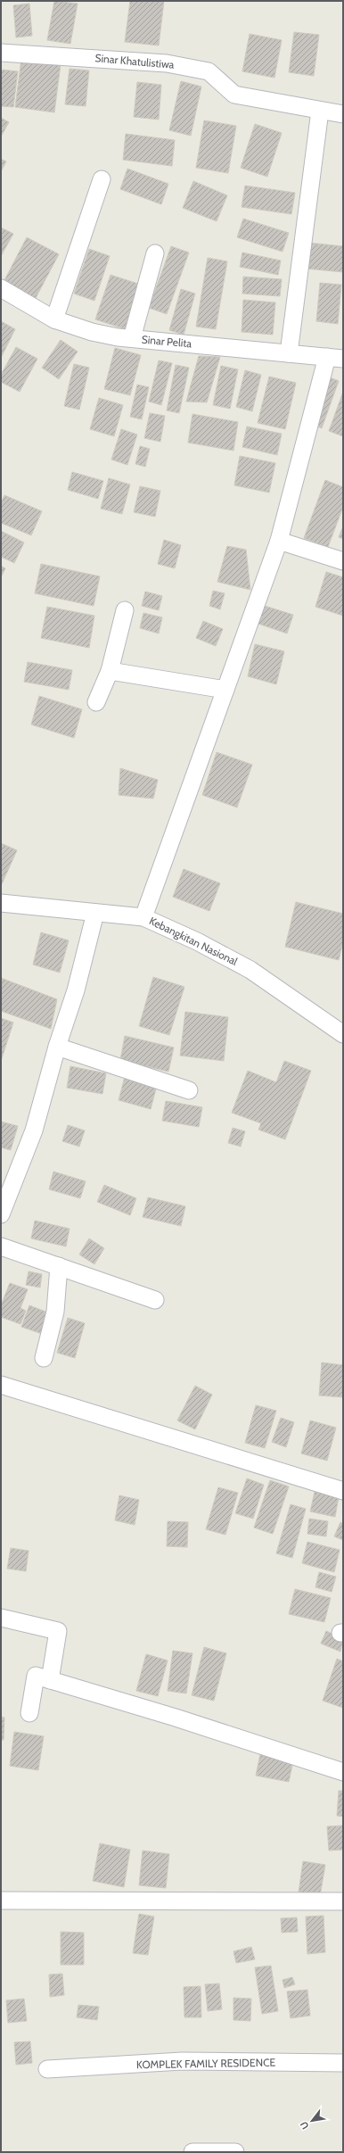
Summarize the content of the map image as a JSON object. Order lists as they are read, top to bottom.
{
  "streets": {
    "street": [
      "Sinar Khatulistiwa",
      "Sinar Pelita",
      "Kebangkitan Nasional",
      "KOMPLEK FAMILY RESIDENCE"
    ]
  },
  "north": "bottom left"
}
